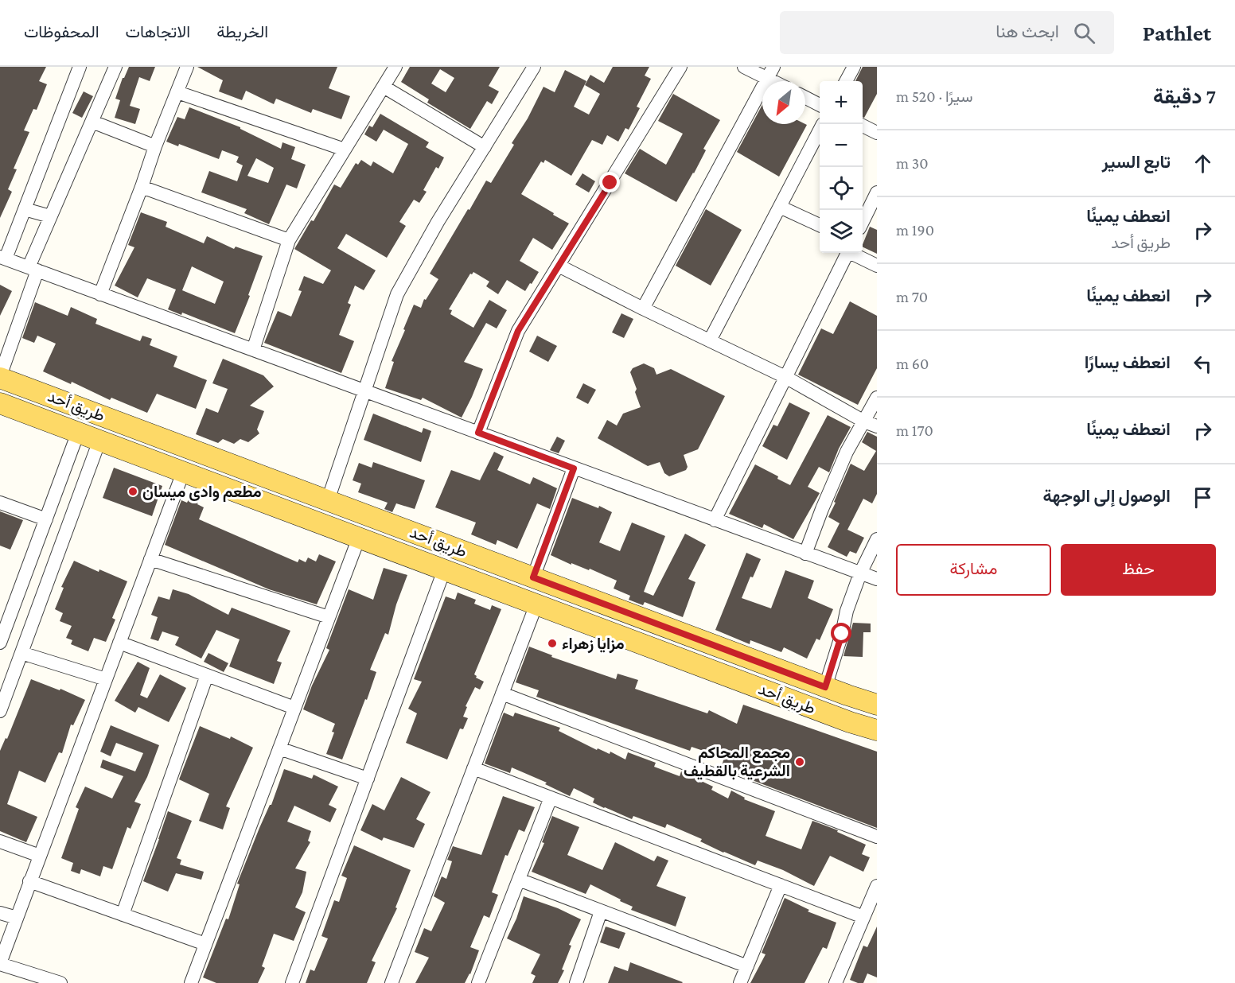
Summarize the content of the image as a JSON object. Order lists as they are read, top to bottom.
{
  "streets": {
    "main road": ["طريق أحد"]
  },
  "places": ["مطعم وادى ميسان", "مزايا زهراء", "مجمع المحاكم الشرعية بالقطيف"],
  "north": "bottom left",
  "page": {
    "header": "Pathlet",
    "search": "ابحث هنا",
    "nav": ["الخريطة", "الاتجاهات", "المحفوظات"],
    "heading": ["7 دقيقة", "سيرًا · 520 m"],
    "map_buttons": ["+", "−"],
    "list": [
      ["تابع السير", "30 m"],
      ["انعطف يمينًا", "طريق أحد", "190 m"],
      ["انعطف يمينًا", "70 m"],
      ["انعطف يسارًا", "60 m"],
      ["انعطف يمينًا", "170 m"],
      "الوصول إلى الوجهة"
    ],
    "buttons": ["حفظ", "مشاركة"]
  }
}
